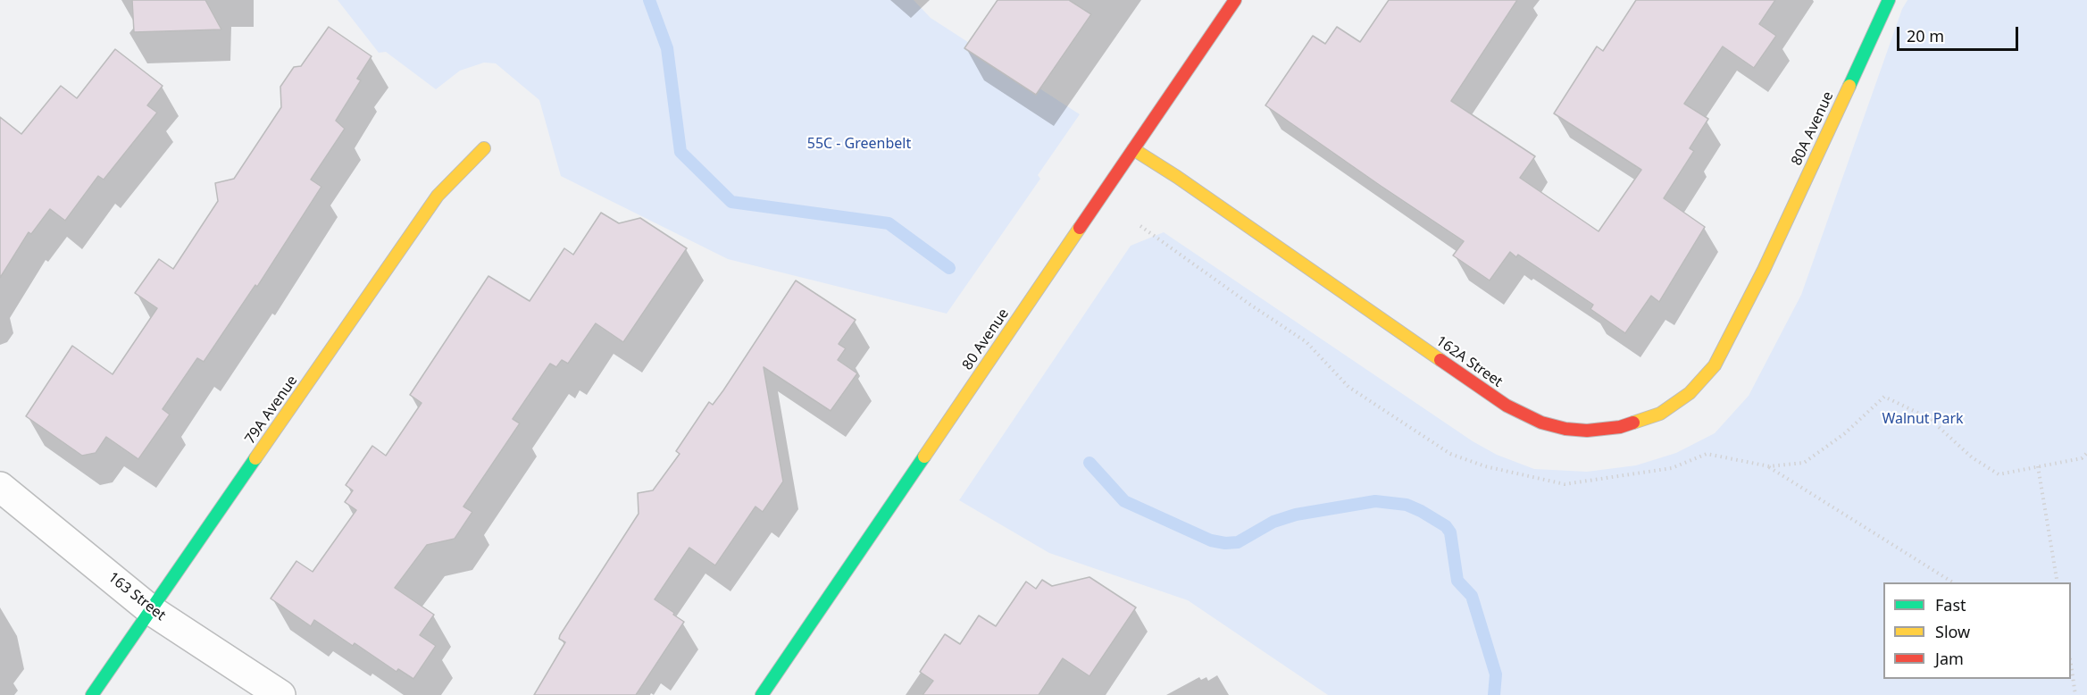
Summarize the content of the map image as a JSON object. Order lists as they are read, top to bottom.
{
  "streets": {
    "street": [
      "80A Avenue",
      "80 Avenue",
      "162A Street",
      "79A Avenue",
      "163 Street"
    ]
  },
  "crossings": [
    ["80A Avenue", "162A Street"],
    ["80 Avenue", "162A Street"],
    ["79A Avenue", "163 Street"]
  ],
  "parks": ["55C - Greenbelt", "Walnut Park"],
  "legend": ["Fast", "Slow", "Jam"],
  "scale_bar": "20 m"
}
